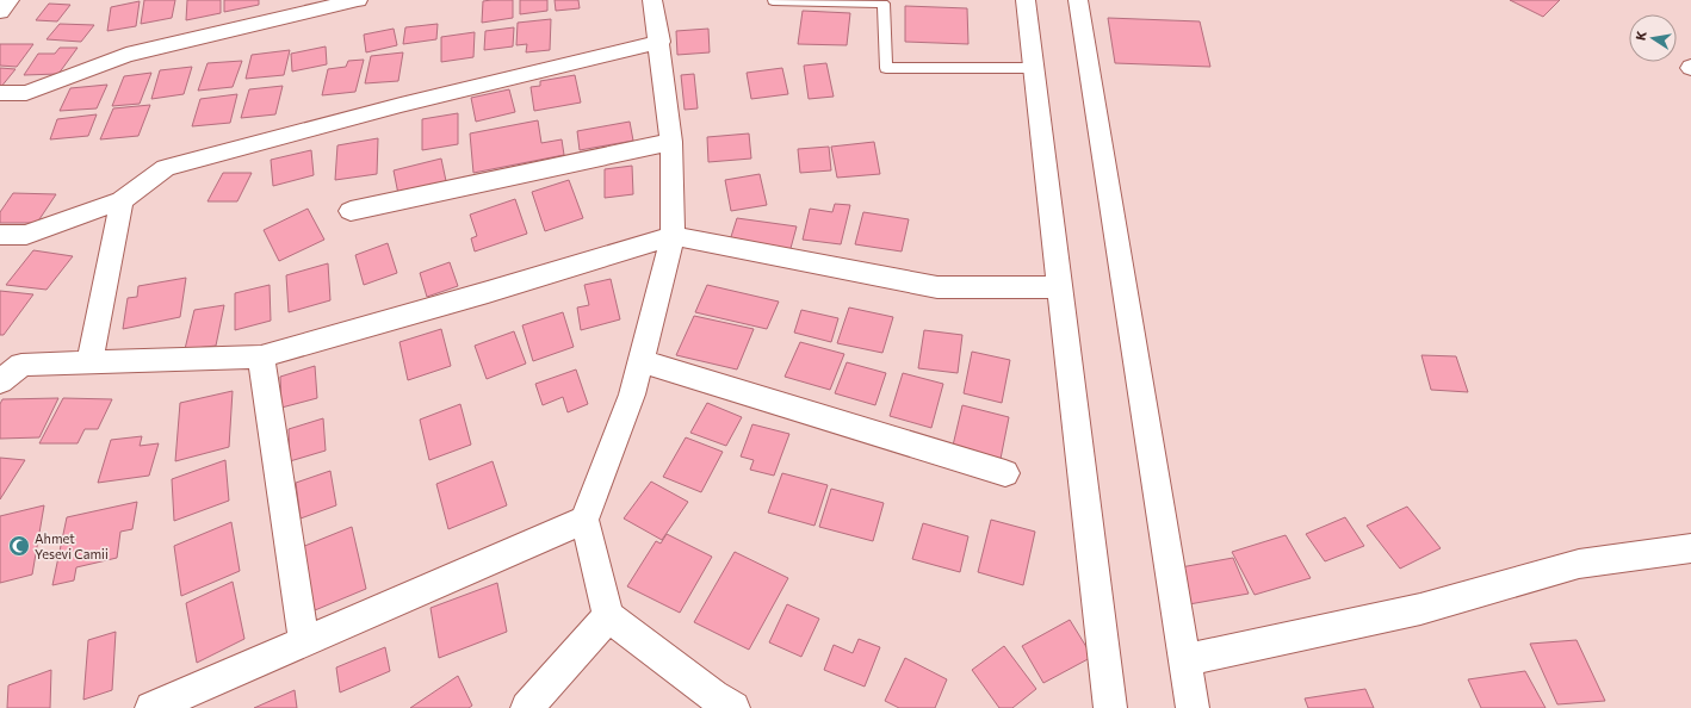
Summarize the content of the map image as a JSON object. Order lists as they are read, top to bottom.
{
  "places": {
    "mosque": ["Ahmet Yesevi Camii"]
  },
  "north": "left"
}
